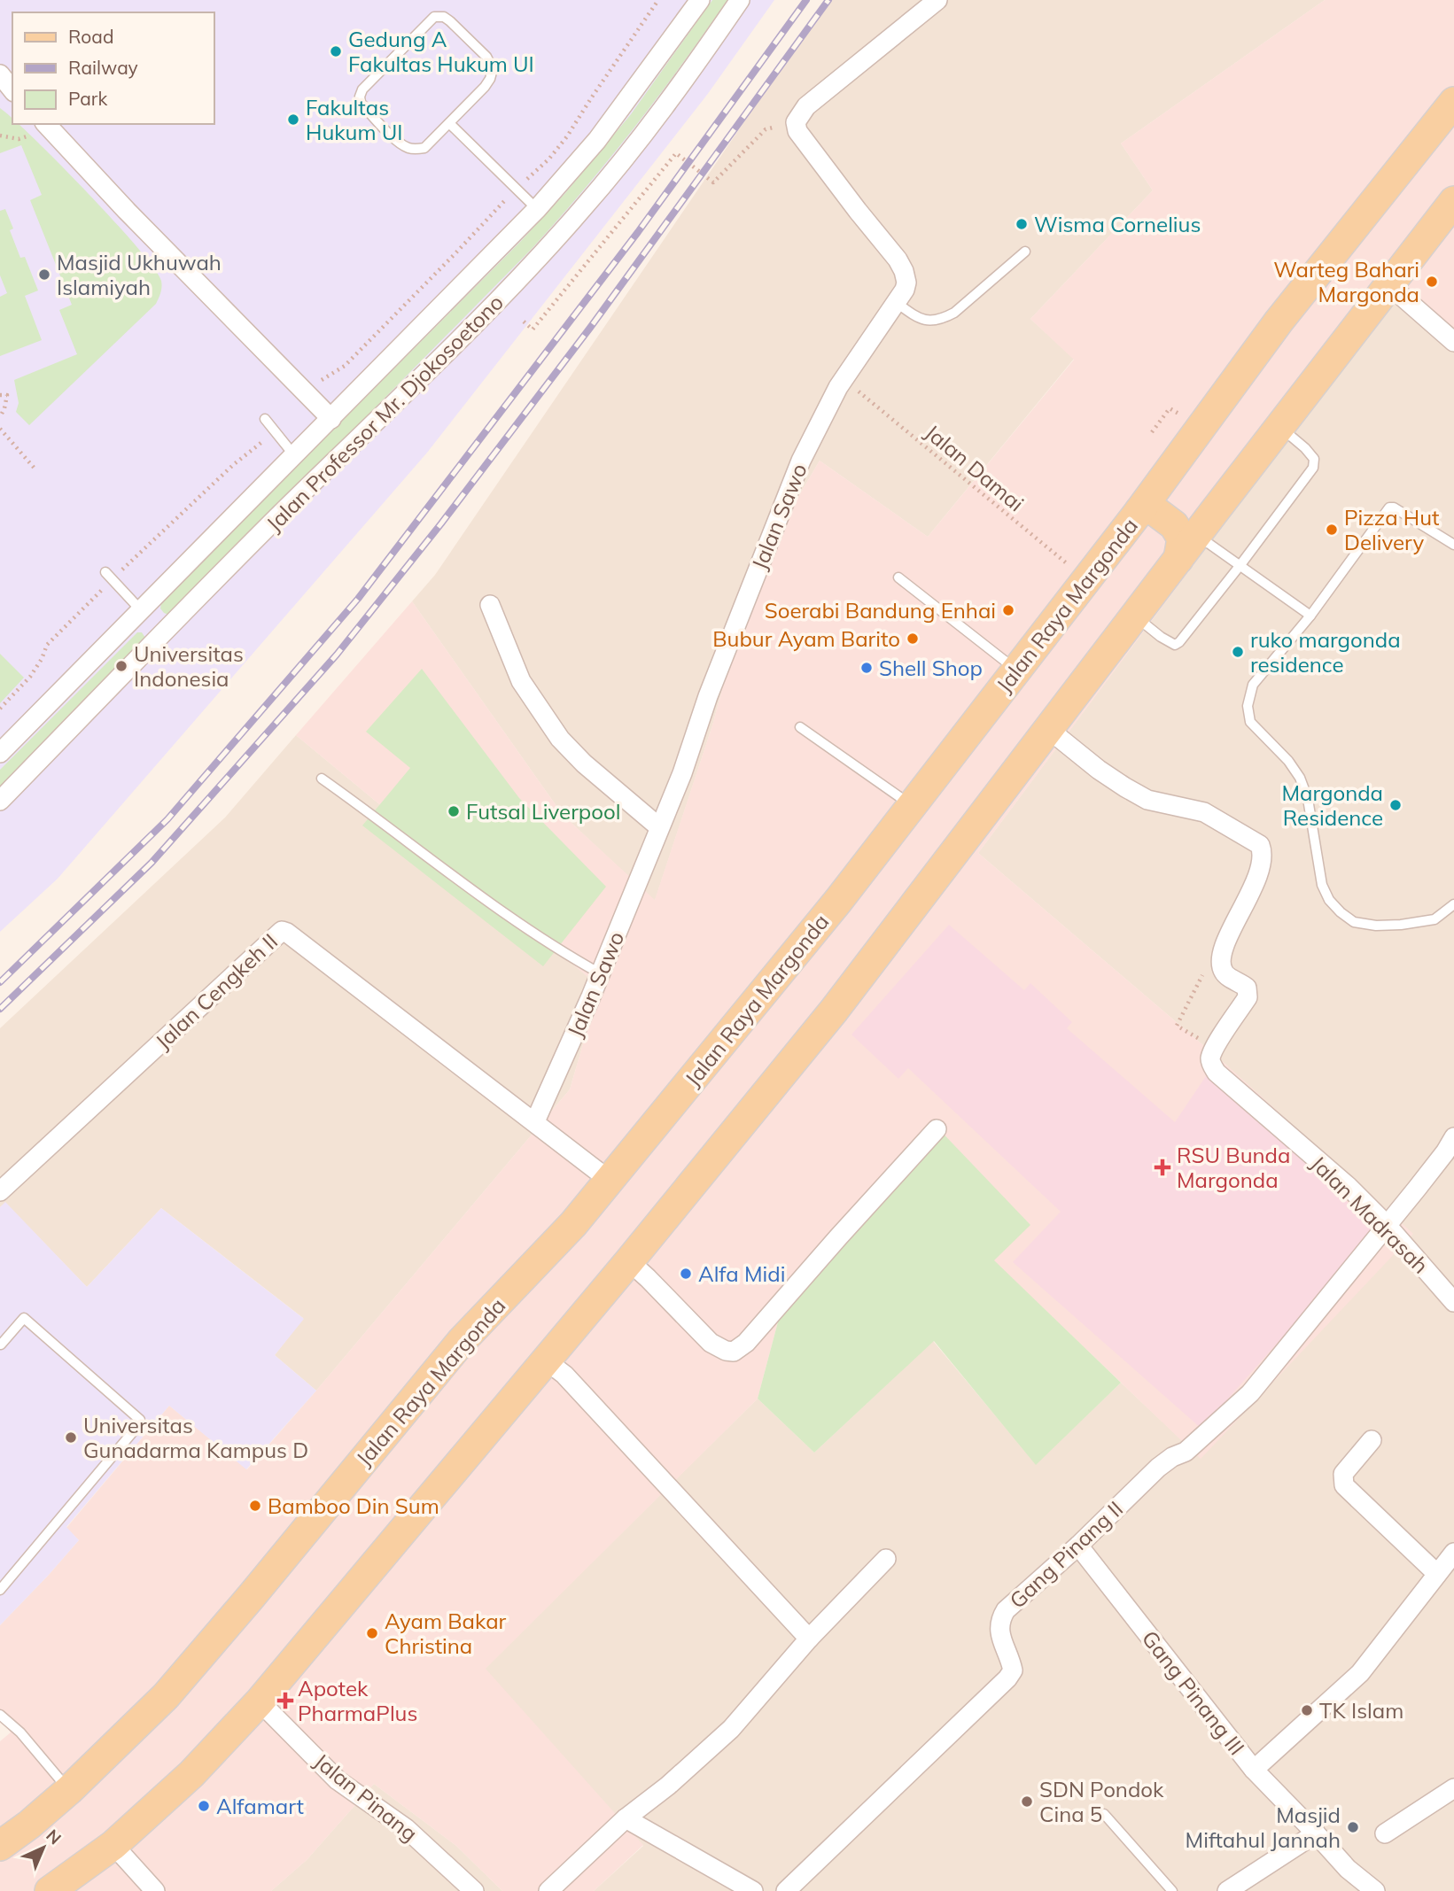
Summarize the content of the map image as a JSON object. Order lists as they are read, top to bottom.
{
  "streets": {
    "main road": ["Jalan Raya Margonda"],
    "street": [
      "Jalan Professor Mr. Djokosoetono",
      "Jalan Sawo",
      "Jalan Cengkeh II",
      "Jalan Madrasah",
      "Gang Pinang II",
      "Gang Pinang III",
      "Jalan Pinang"
    ],
    "path": ["Jalan Damai"]
  },
  "crossings": [
    ["Jalan Damai", "Jalan Sawo"],
    ["Jalan Damai", "Jalan Raya Margonda"],
    ["Jalan Sawo", "Jalan Cengkeh II"],
    ["Jalan Madrasah", "Gang Pinang II"],
    ["Gang Pinang II", "Gang Pinang III"]
  ],
  "places": {
    "other": [
      "Gedung A Fakultas Hukum UI",
      "Fakultas Hukum UI",
      "Wisma Cornelius",
      "Masjid Ukhuwah Islamiyah",
      "Warteg Bahari Margonda",
      "Pizza Hut Delivery",
      "Soerabi Bandung Enhai",
      "Bubur Ayam Barito",
      "ruko margonda residence",
      "Universitas Indonesia",
      "Shell Shop",
      "Margonda Residence",
      "Futsal Liverpool",
      "Alfa Midi",
      "Universitas Gunadarma Kampus D",
      "Bamboo Din Sum",
      "Ayam Bakar Christina",
      "TK Islam",
      "SDN Pondok Cina 5",
      "Alfamart",
      "Masjid Miftahul Jannah"
    ],
    "health": ["RSU Bunda Margonda", "Apotek PharmaPlus"]
  },
  "legend": ["Road", "Railway", "Park"],
  "north": "top right"
}
